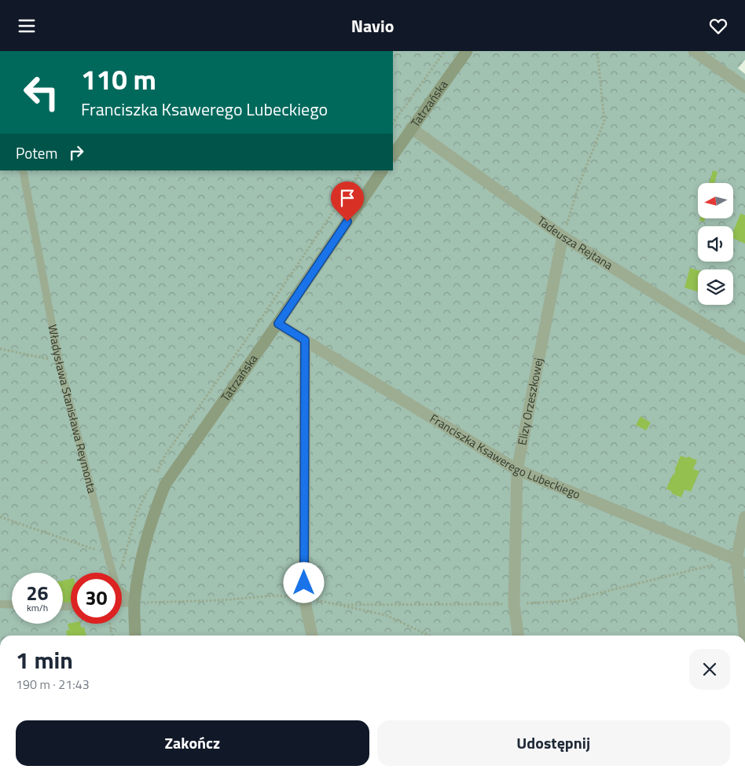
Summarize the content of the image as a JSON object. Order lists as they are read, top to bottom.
{
  "streets": {
    "street": [
      "Tatrzańska",
      "Tadeusza Rejtana",
      "Elizy Orzeszkowej",
      "Franciszka Ksawerego Lubeckiego"
    ],
    "lane": ["Władysława Stanisława Reymonta"]
  },
  "crossings": [
    ["Tatrzańska", "Tadeusza Rejtana"],
    ["Tatrzańska", "Władysława Stanisława Reymonta"],
    ["Tatrzańska", "Franciszka Ksawerego Lubeckiego"],
    ["Tadeusza Rejtana", "Elizy Orzeszkowej"],
    ["Elizy Orzeszkowej", "Franciszka Ksawerego Lubeckiego"]
  ],
  "north": "left",
  "page": {
    "header": "Navio",
    "turn": ["110 m", "Franciszka Ksawerego Lubeckiego"],
    "then": "Potem",
    "speed": "26 km/h",
    "limit": "30",
    "heading": ["1 min", "190 m · 21:43"],
    "buttons": ["Zakończ", "Udostępnij"]
  }
}
